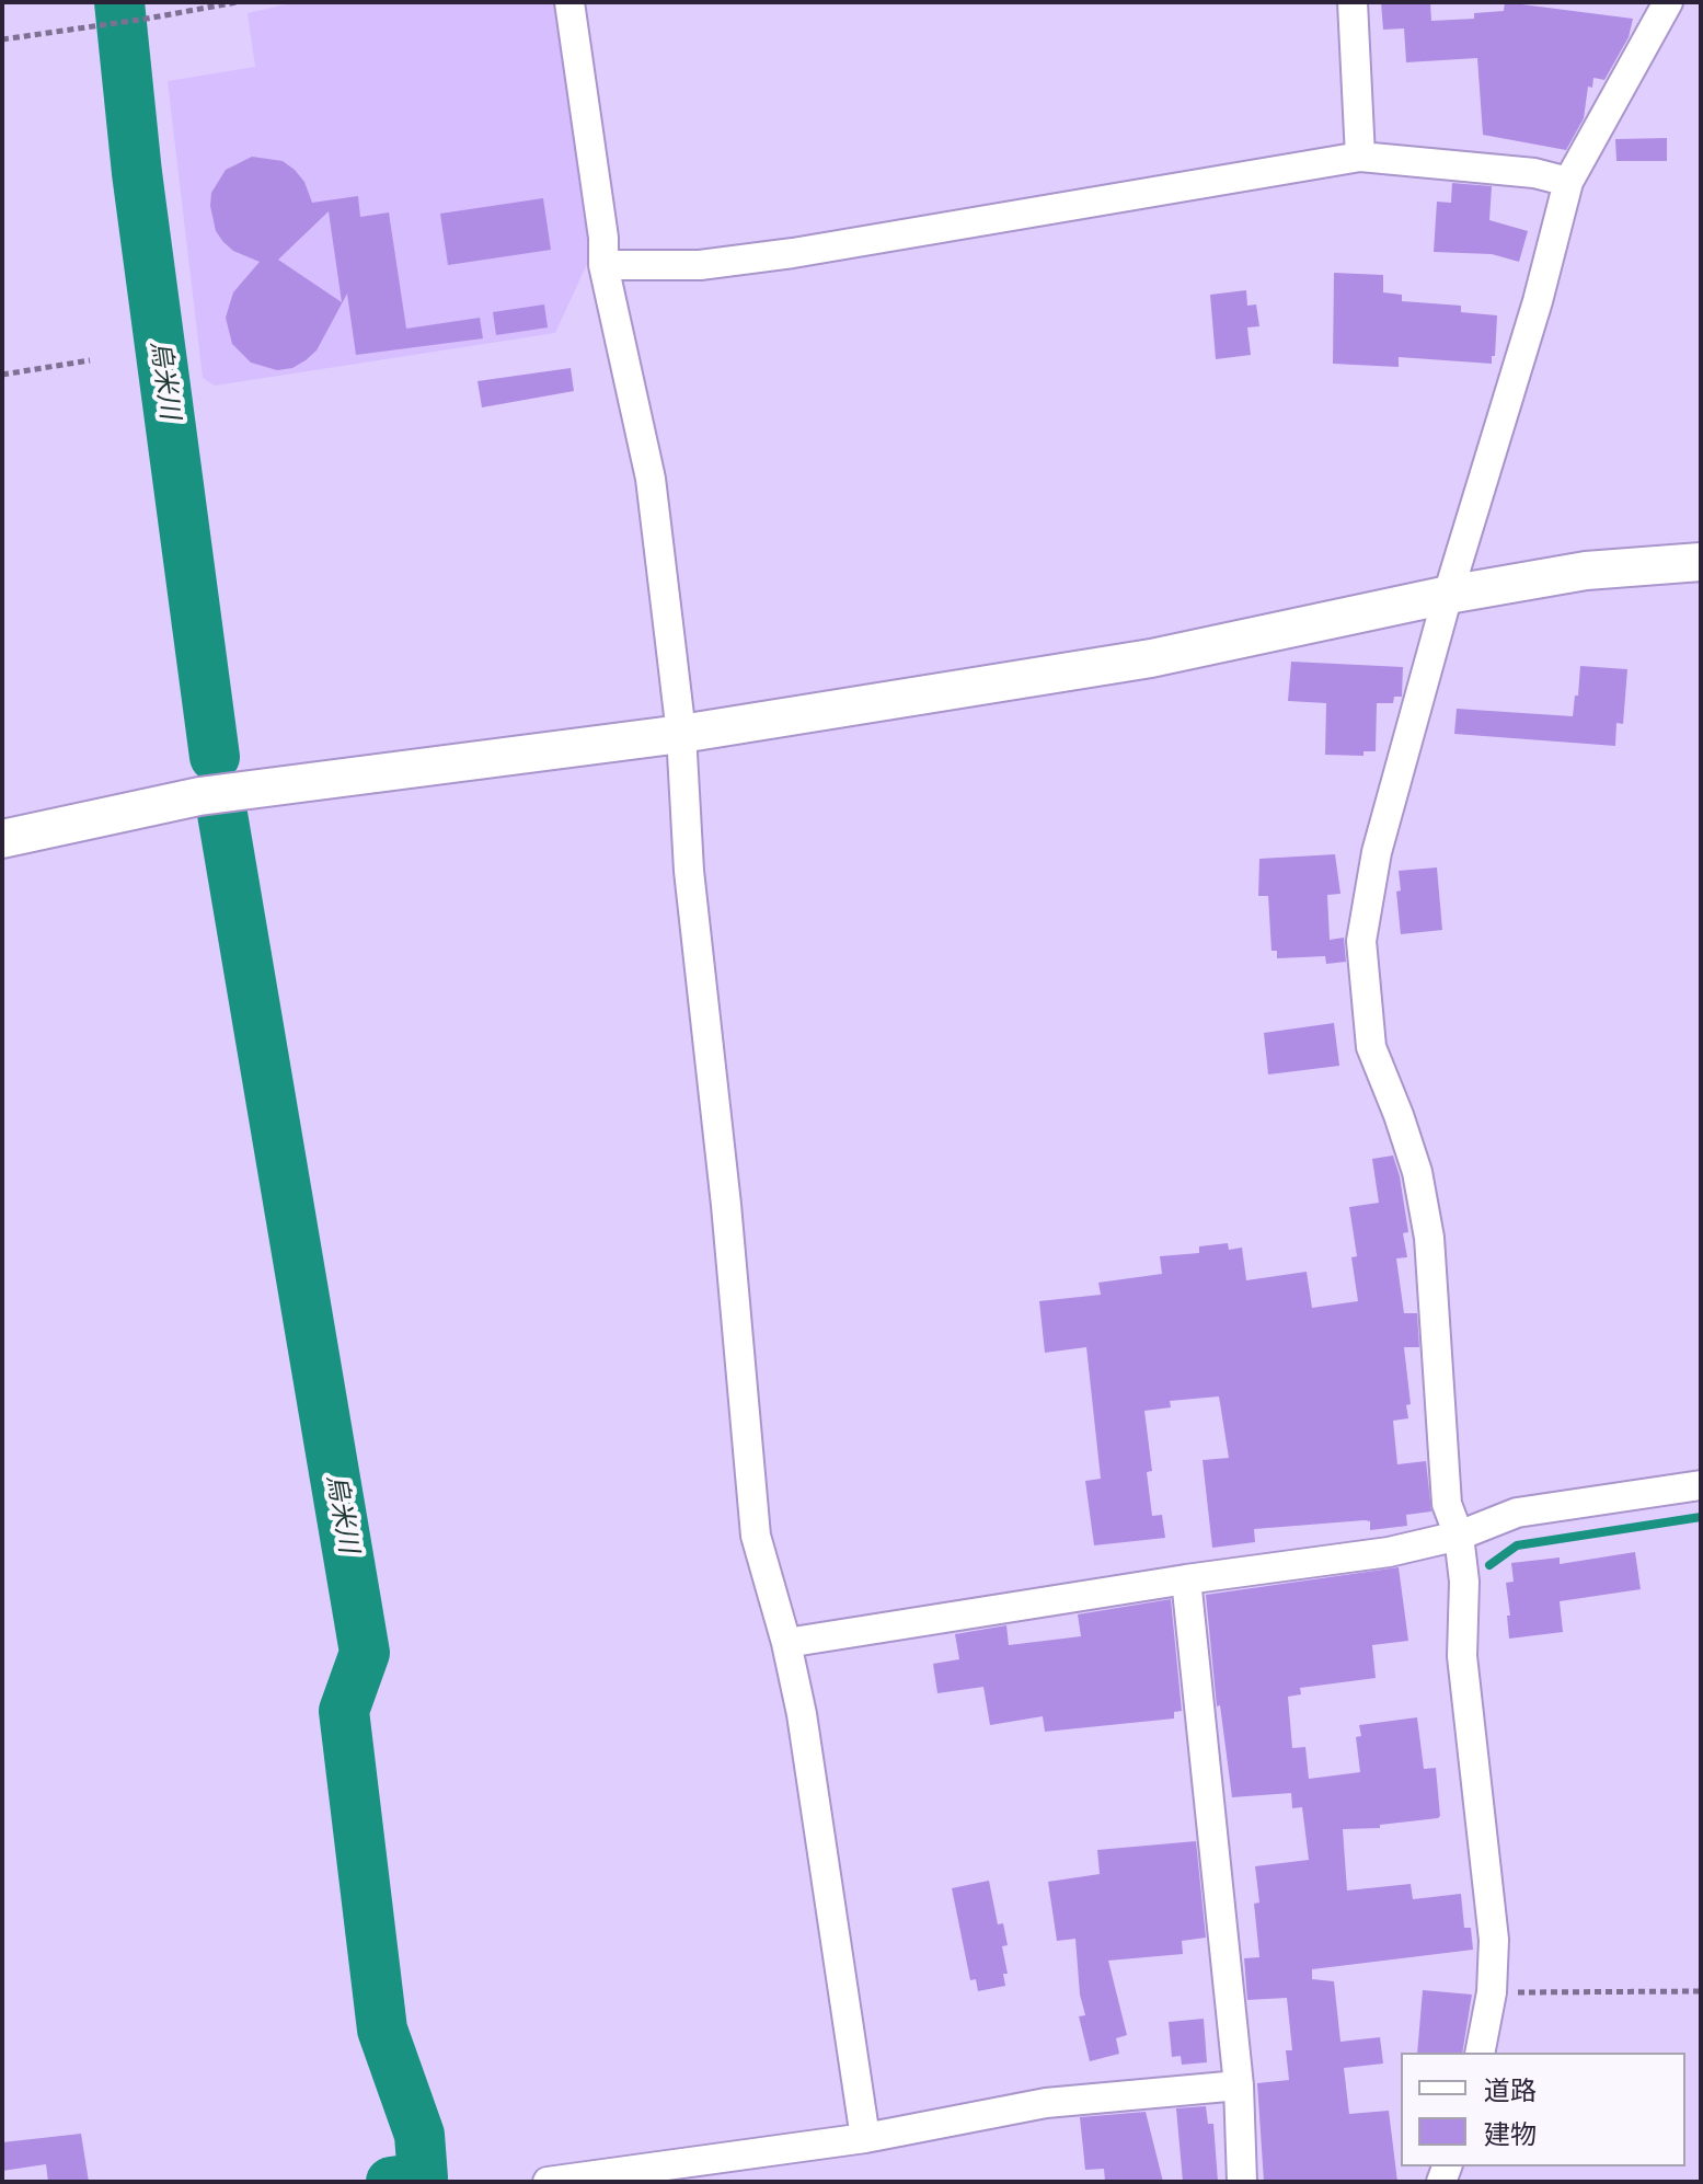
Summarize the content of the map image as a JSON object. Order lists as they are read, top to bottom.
{
  "water": ["烏米川"],
  "legend": ["道路", "建物"]
}
